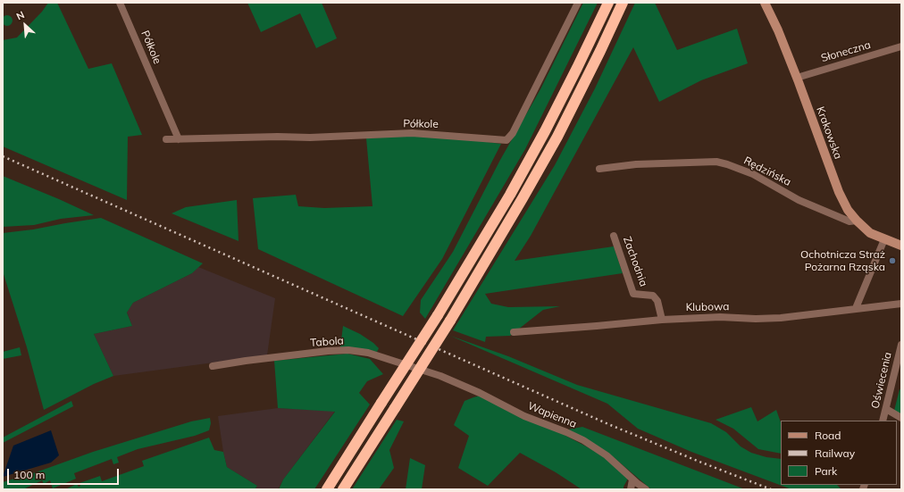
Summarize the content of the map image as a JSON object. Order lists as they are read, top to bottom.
{
  "streets": {
    "street": [
      "Półkole",
      "Słoneczna",
      "Krakowska",
      "Rędzińska",
      "Zachodnia",
      "Klubowa",
      "Tabola",
      "Oświecenia",
      "Wapienna"
    ]
  },
  "crossings": [
    ["Słoneczna", "Krakowska"],
    ["Krakowska", "Rędzińska"],
    ["Zachodnia", "Klubowa"],
    ["Tabola", "Wapienna"]
  ],
  "places": ["Ochotnicza Straż Pożarna Rząska"],
  "legend": ["Road", "Railway", "Park"],
  "scale_bar": "100 m",
  "north": "top left"
}
